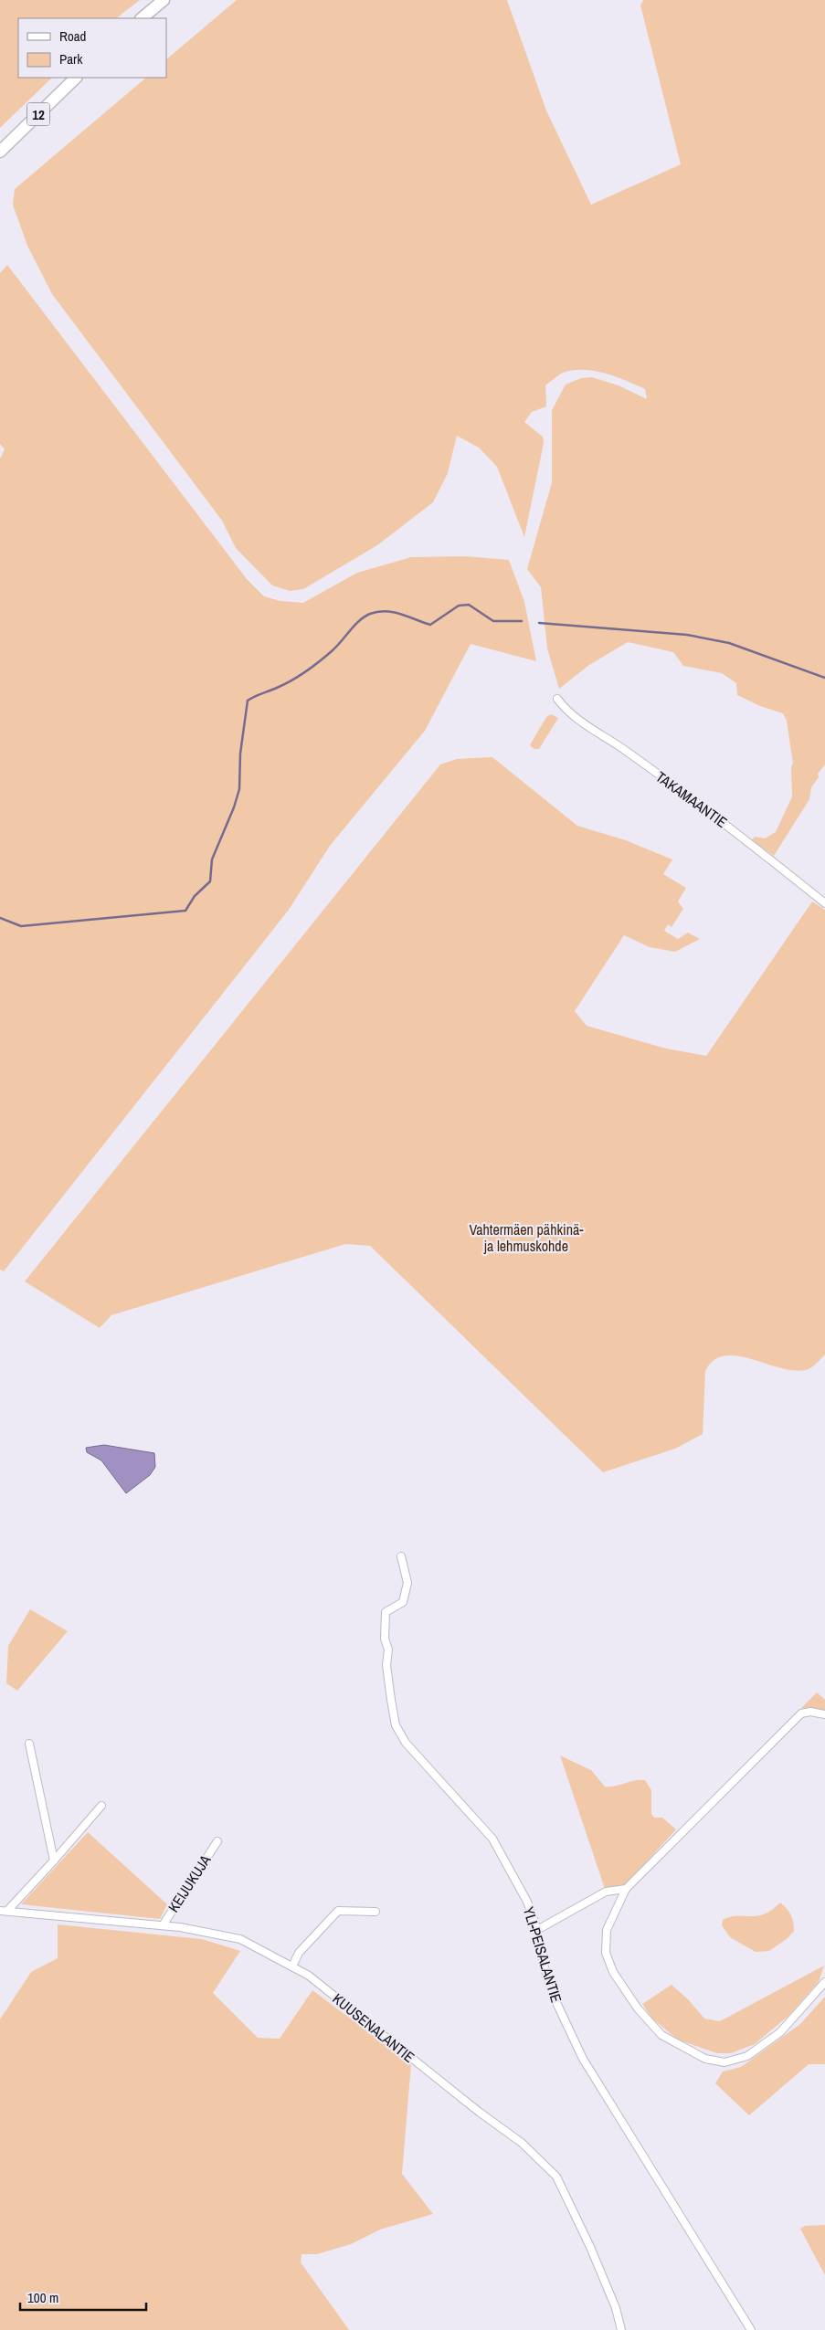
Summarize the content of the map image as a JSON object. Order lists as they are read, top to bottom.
{
  "streets": {
    "highway": ["12"],
    "street": [
      "TAKAMAANTIE",
      "KEIJUKUJA",
      "YLI-PEISALANTIE",
      "KUUSENALANTIE"
    ]
  },
  "crossings": [
    ["KEIJUKUJA", "KUUSENALANTIE"]
  ],
  "parks": ["Vahtermäen pähkinä- ja lehmuskohde"],
  "legend": ["Road", "Park"],
  "scale_bar": "100 m"
}
